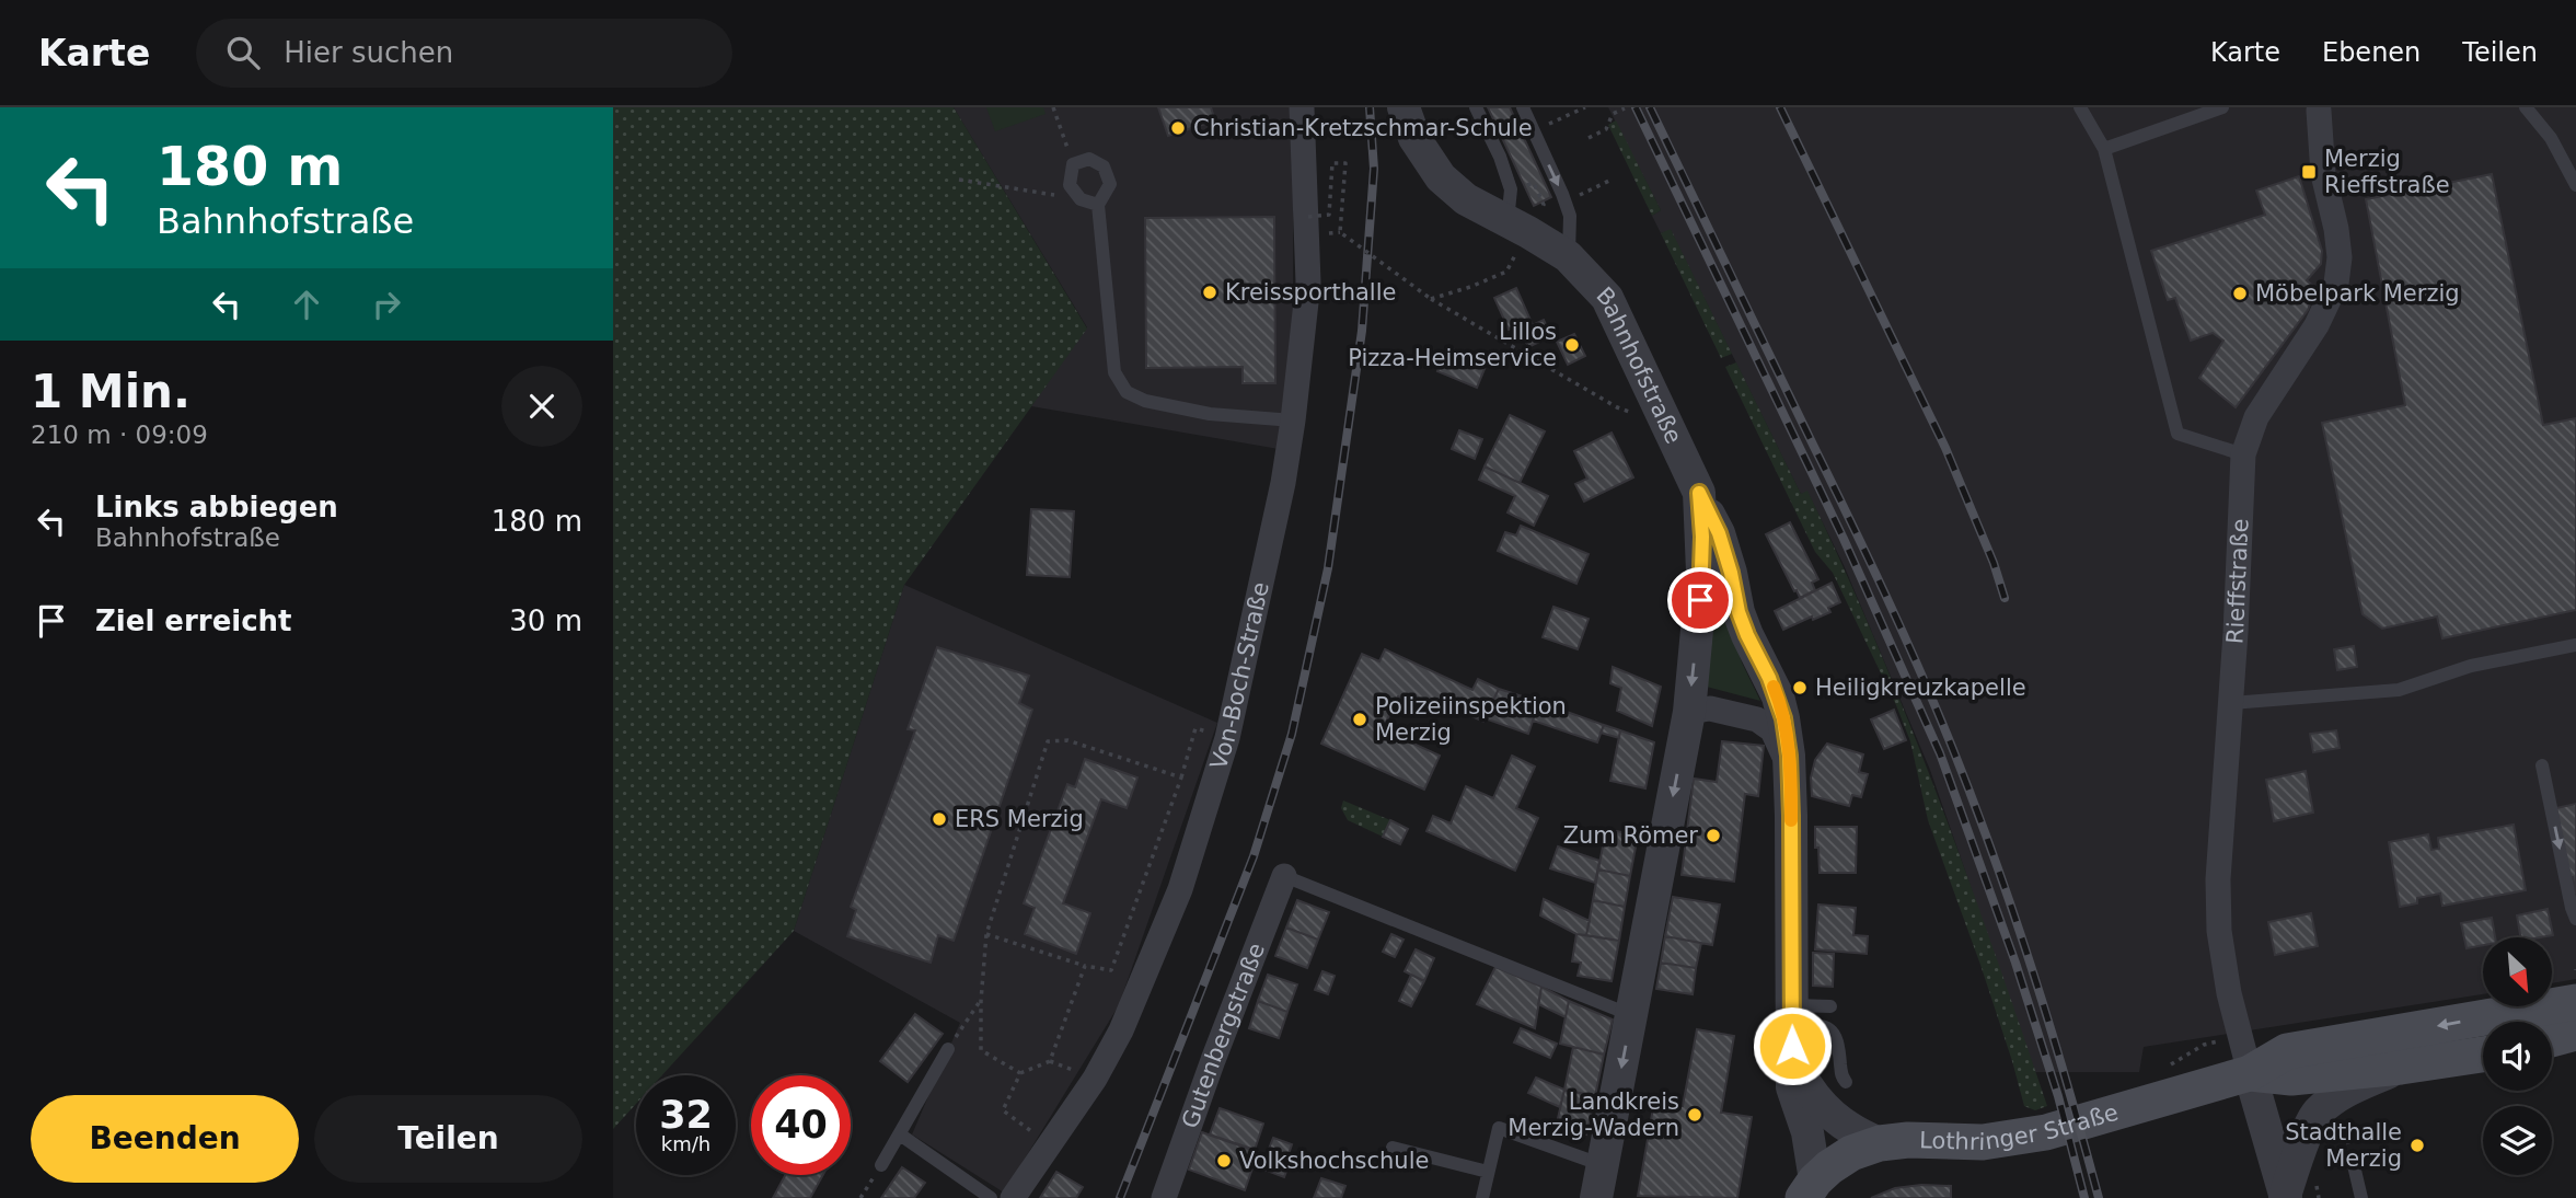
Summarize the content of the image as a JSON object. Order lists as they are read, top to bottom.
{
  "streets": {
    "main road": ["Lothringer Straße"],
    "street": [
      "Bahnhofstraße",
      "Rieffstraße",
      "Von-Boch-Straße",
      "Gutenbergstraße"
    ]
  },
  "crossings": [
    ["Rieffstraße", "Lothringer Straße"]
  ],
  "places": {
    "other": [
      "Christian-Kretzschmar-Schule",
      "Kreissporthalle",
      "Möbelpark Merzig",
      "Lillos Pizza-Heimservice",
      "Heiligkreuzkapelle",
      "Polizeiinspektion Merzig",
      "ERS Merzig",
      "Zum Römer",
      "Landkreis Merzig-Wadern",
      "Stadthalle Merzig",
      "Volkshochschule"
    ],
    "transit": ["Merzig Rieffstraße"]
  },
  "north": "bottom right",
  "page": {
    "header": "Karte",
    "search": "Hier suchen",
    "nav": ["Karte", "Ebenen", "Teilen"],
    "turn": ["180 m", "Bahnhofstraße"],
    "heading": ["1 Min.", "210 m · 09:09"],
    "list": [
      {
        "name": "Links abbiegen",
        "note": "Bahnhofstraße",
        "value": "180 m"
      },
      {
        "name": "Ziel erreicht",
        "value": "30 m"
      }
    ],
    "speed": "32 km/h",
    "limit": "40",
    "buttons": ["Beenden", "Teilen"]
  }
}
